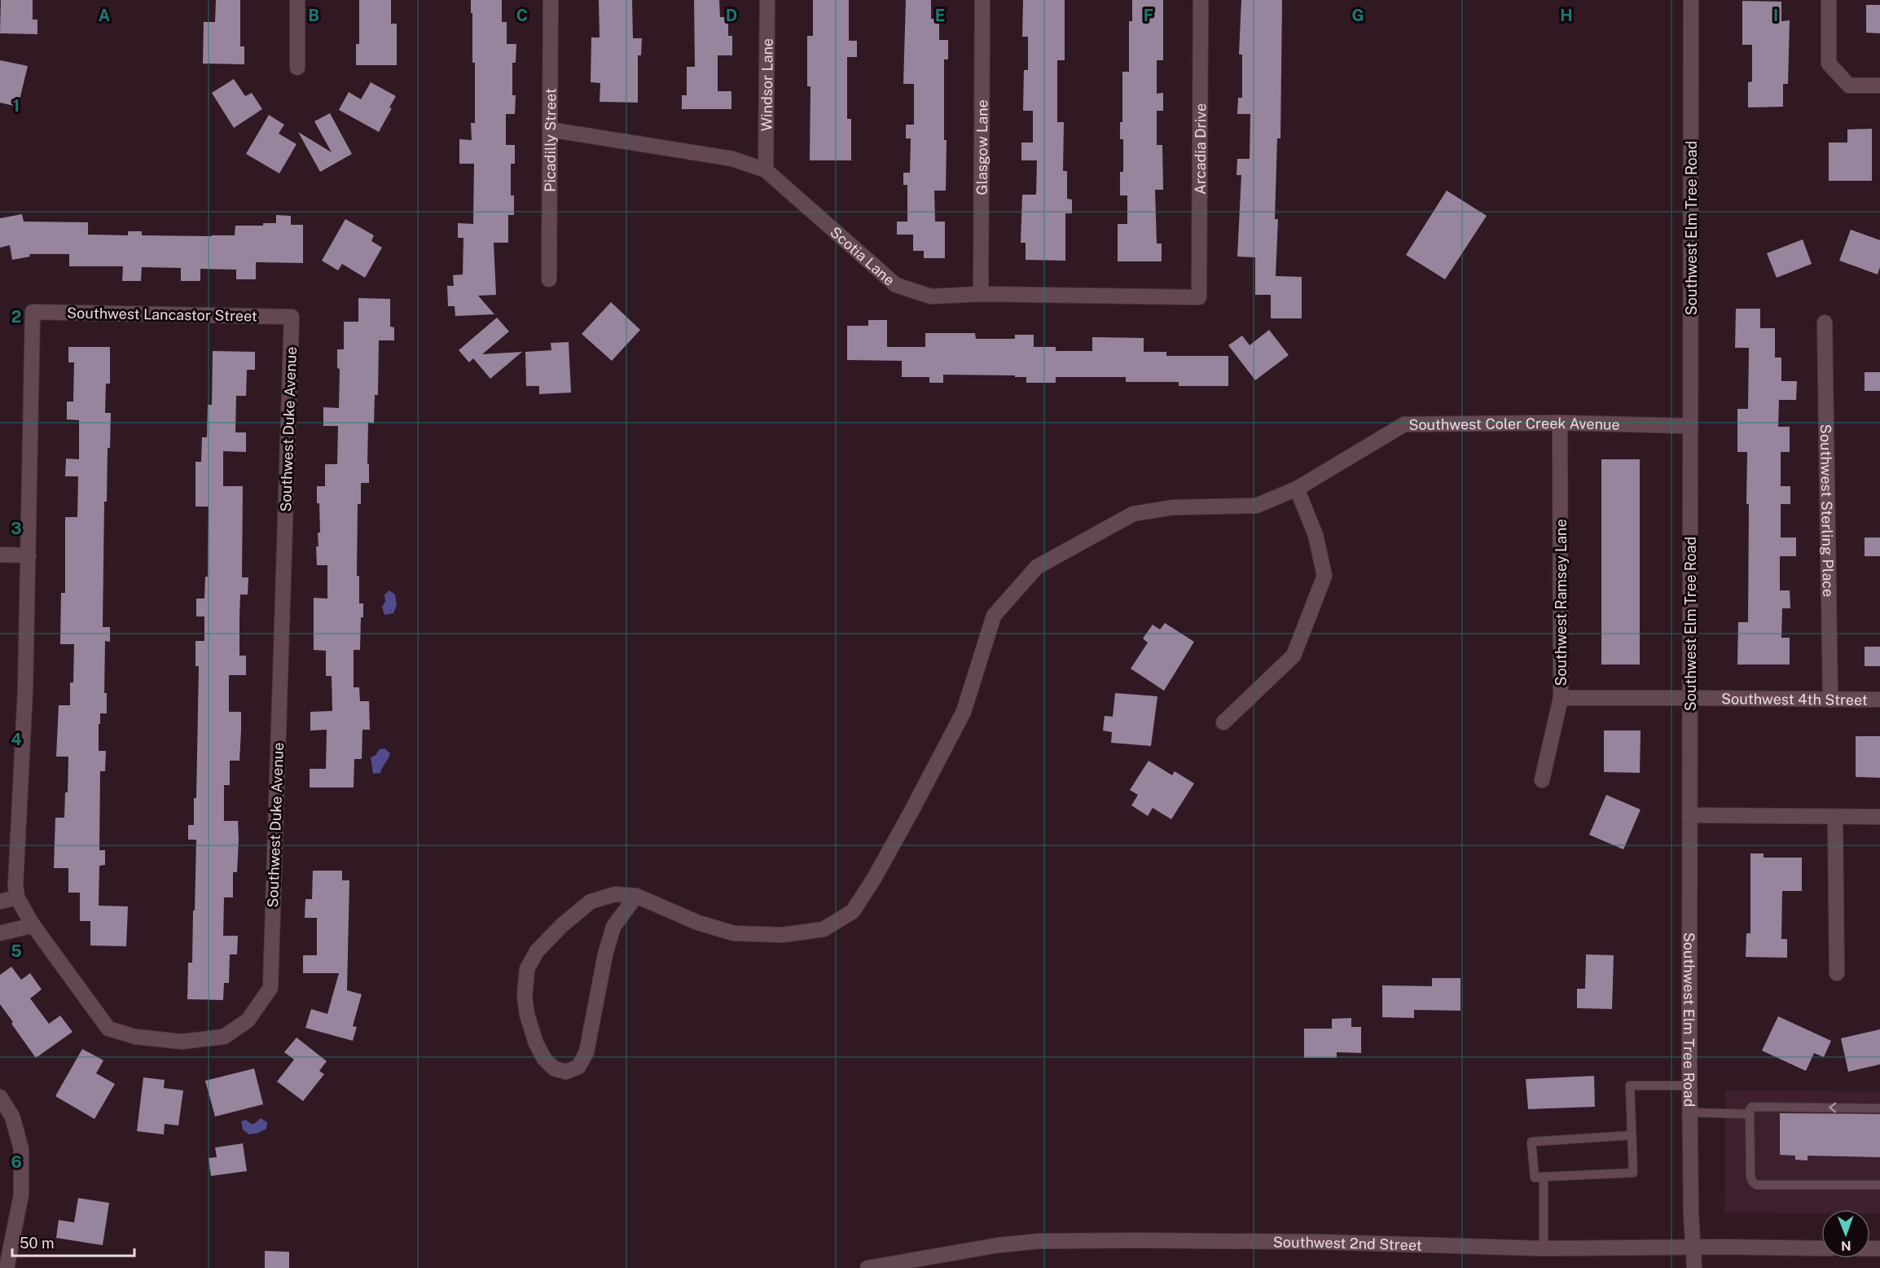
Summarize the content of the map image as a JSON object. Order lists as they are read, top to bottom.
{
  "streets": {
    "street": [
      "Windsor Lane",
      "Picadilly Street",
      "Glasgow Lane",
      "Arcadia Drive",
      "Southwest Elm Tree Road",
      "Scotia Lane",
      "Southwest Lancastor Street",
      "Southwest Coler Creek Avenue",
      "Southwest Duke Avenue",
      "Southwest Sterling Place",
      "Southwest Ramsey Lane",
      "Southwest 4th Street",
      "Southwest 2nd Street"
    ]
  },
  "crossings": [
    ["Windsor Lane", "Scotia Lane"],
    ["Picadilly Street", "Scotia Lane"],
    ["Glasgow Lane", "Scotia Lane"],
    ["Arcadia Drive", "Scotia Lane"],
    ["Southwest Elm Tree Road", "Southwest Coler Creek Avenue"],
    ["Southwest Elm Tree Road", "Southwest 4th Street"],
    ["Southwest Elm Tree Road", "Southwest 2nd Street"],
    ["Southwest Lancastor Street", "Southwest Duke Avenue"],
    ["Southwest Coler Creek Avenue", "Southwest Ramsey Lane"],
    ["Southwest Sterling Place", "Southwest 4th Street"],
    ["Southwest Ramsey Lane", "Southwest 4th Street"]
  ],
  "scale_bar": "50 m",
  "north": "bottom",
  "grid": {
    "columns": [
      "A",
      "B",
      "C",
      "D",
      "E",
      "F",
      "G",
      "H",
      "I"
    ],
    "rows": [
      "1",
      "2",
      "3",
      "4",
      "5",
      "6"
    ]
  }
}
